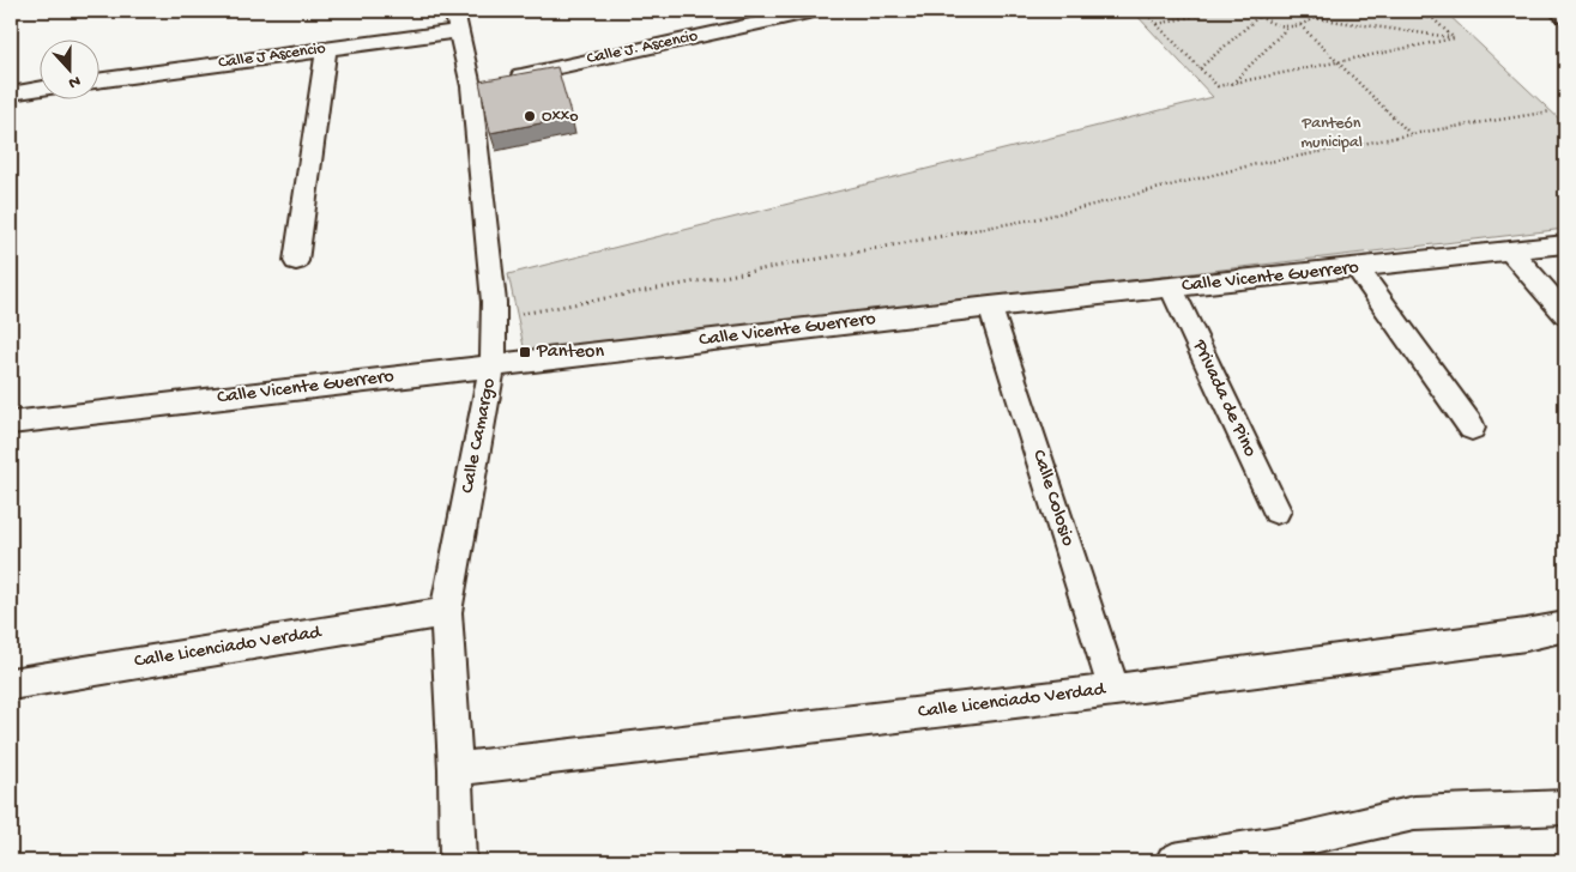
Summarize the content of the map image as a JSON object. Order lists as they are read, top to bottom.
{
  "streets": {
    "street": [
      "Calle J. Ascencio",
      "Calle J Ascencio",
      "Calle Vicente Guerrero",
      "Privada de Pino",
      "Calle Camargo",
      "Calle Colosio",
      "Calle Licenciado Verdad"
    ]
  },
  "crossings": [
    ["Calle J. Ascencio", "Calle Camargo"],
    ["Calle J Ascencio", "Calle Camargo"],
    ["Calle Vicente Guerrero", "Privada de Pino"],
    ["Calle Vicente Guerrero", "Calle Camargo"],
    ["Calle Vicente Guerrero", "Calle Colosio"],
    ["Calle Camargo", "Calle Licenciado Verdad"],
    ["Calle Colosio", "Calle Licenciado Verdad"]
  ],
  "parks": ["Panteón municipal"],
  "places": {
    "other": ["Oxxo"],
    "transit": ["Panteon"]
  },
  "north": "bottom"
}
